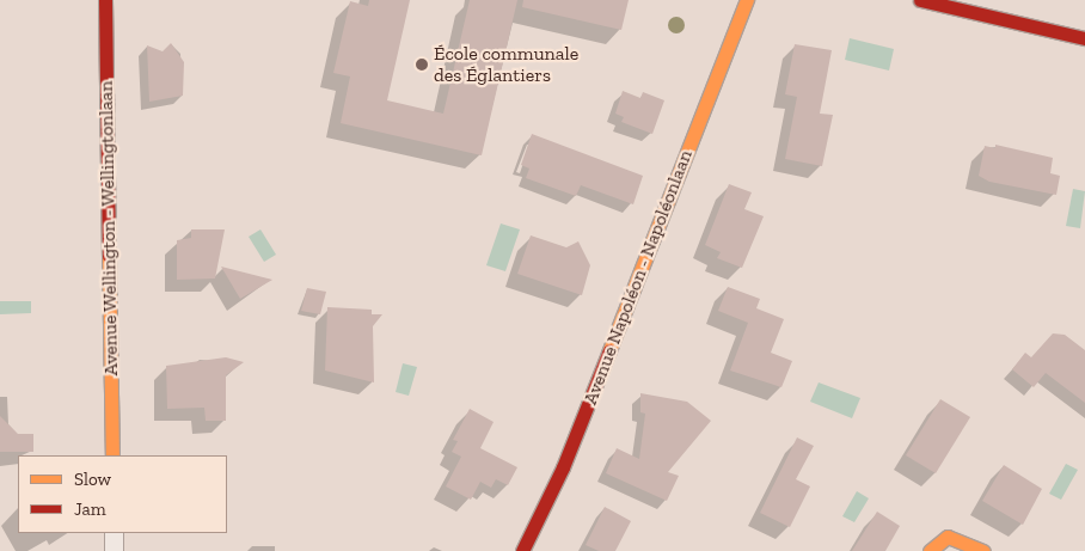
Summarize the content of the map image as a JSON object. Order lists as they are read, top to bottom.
{
  "streets": {
    "street": ["Avenue Wellington - Wellingtonlaan", "Avenue Napoléon - Napoléonlaan"]
  },
  "places": ["École communale des Églantiers"],
  "legend": ["Slow", "Jam"]
}
